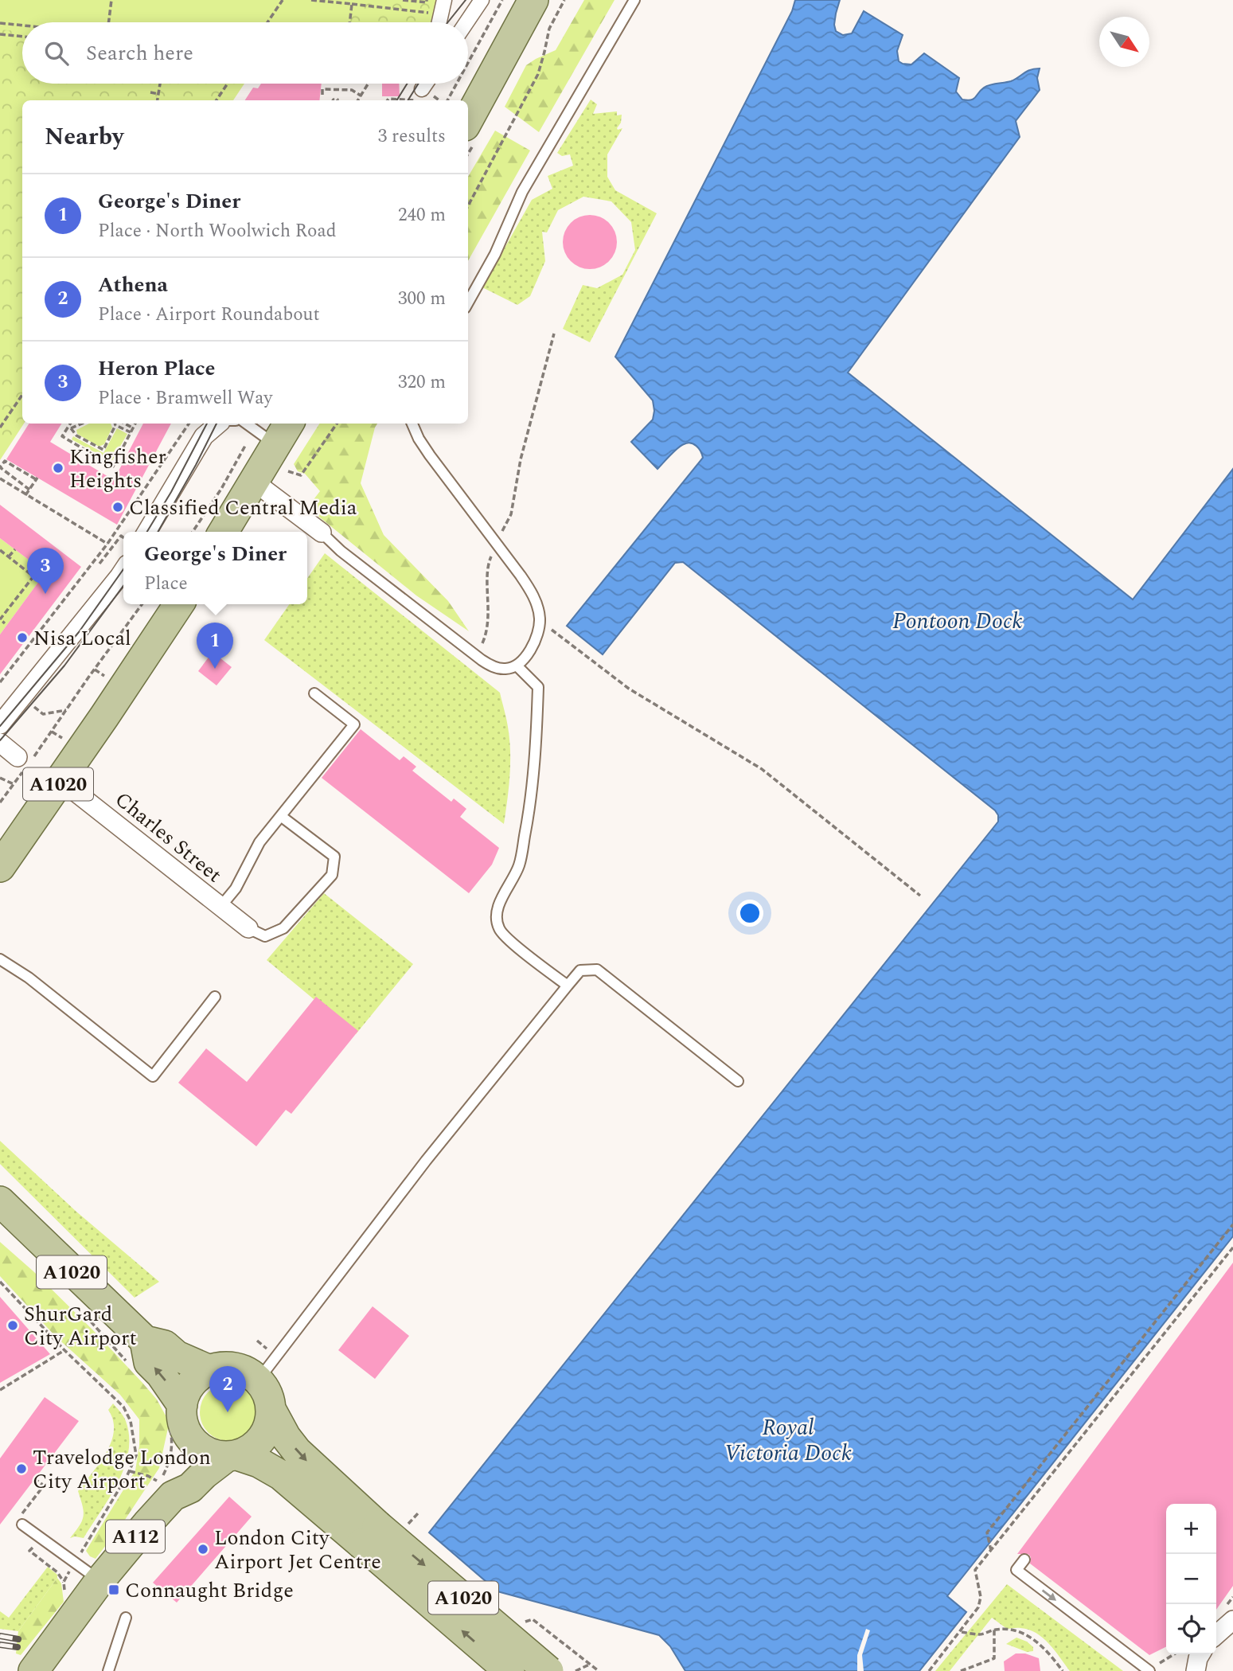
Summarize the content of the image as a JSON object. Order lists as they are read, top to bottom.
{
  "streets": {
    "main road": ["A1020", "A112"],
    "street": ["Charles Street"]
  },
  "crossings": [
    ["A1020", "Charles Street"],
    ["A1020", "A112"]
  ],
  "water": ["Pontoon Dock", "Royal Victoria Dock"],
  "places": {
    "other": [
      "Kingfisher Heights",
      "Classified Central Media",
      "Nisa Local",
      "ShurGard City Airport",
      "Travelodge London City Airport",
      "London City Airport Jet Centre"
    ],
    "transit": ["Connaught Bridge"]
  },
  "north": "bottom right",
  "page": {
    "search": "Search here",
    "heading": ["Nearby", "3 results"],
    "list": [
      {
        "mark": "1",
        "name": "George's Diner",
        "note": "Place · North Woolwich Road",
        "value": "240 m"
      },
      {
        "mark": "2",
        "name": "Athena",
        "note": "Place · Airport Roundabout",
        "value": "300 m"
      },
      {
        "mark": "3",
        "name": "Heron Place",
        "note": "Place · Bramwell Way",
        "value": "320 m"
      }
    ],
    "popup": ["George's Diner", "Place"],
    "pins": ["3", "1", "2"],
    "map_buttons": ["+", "−"]
  }
}
